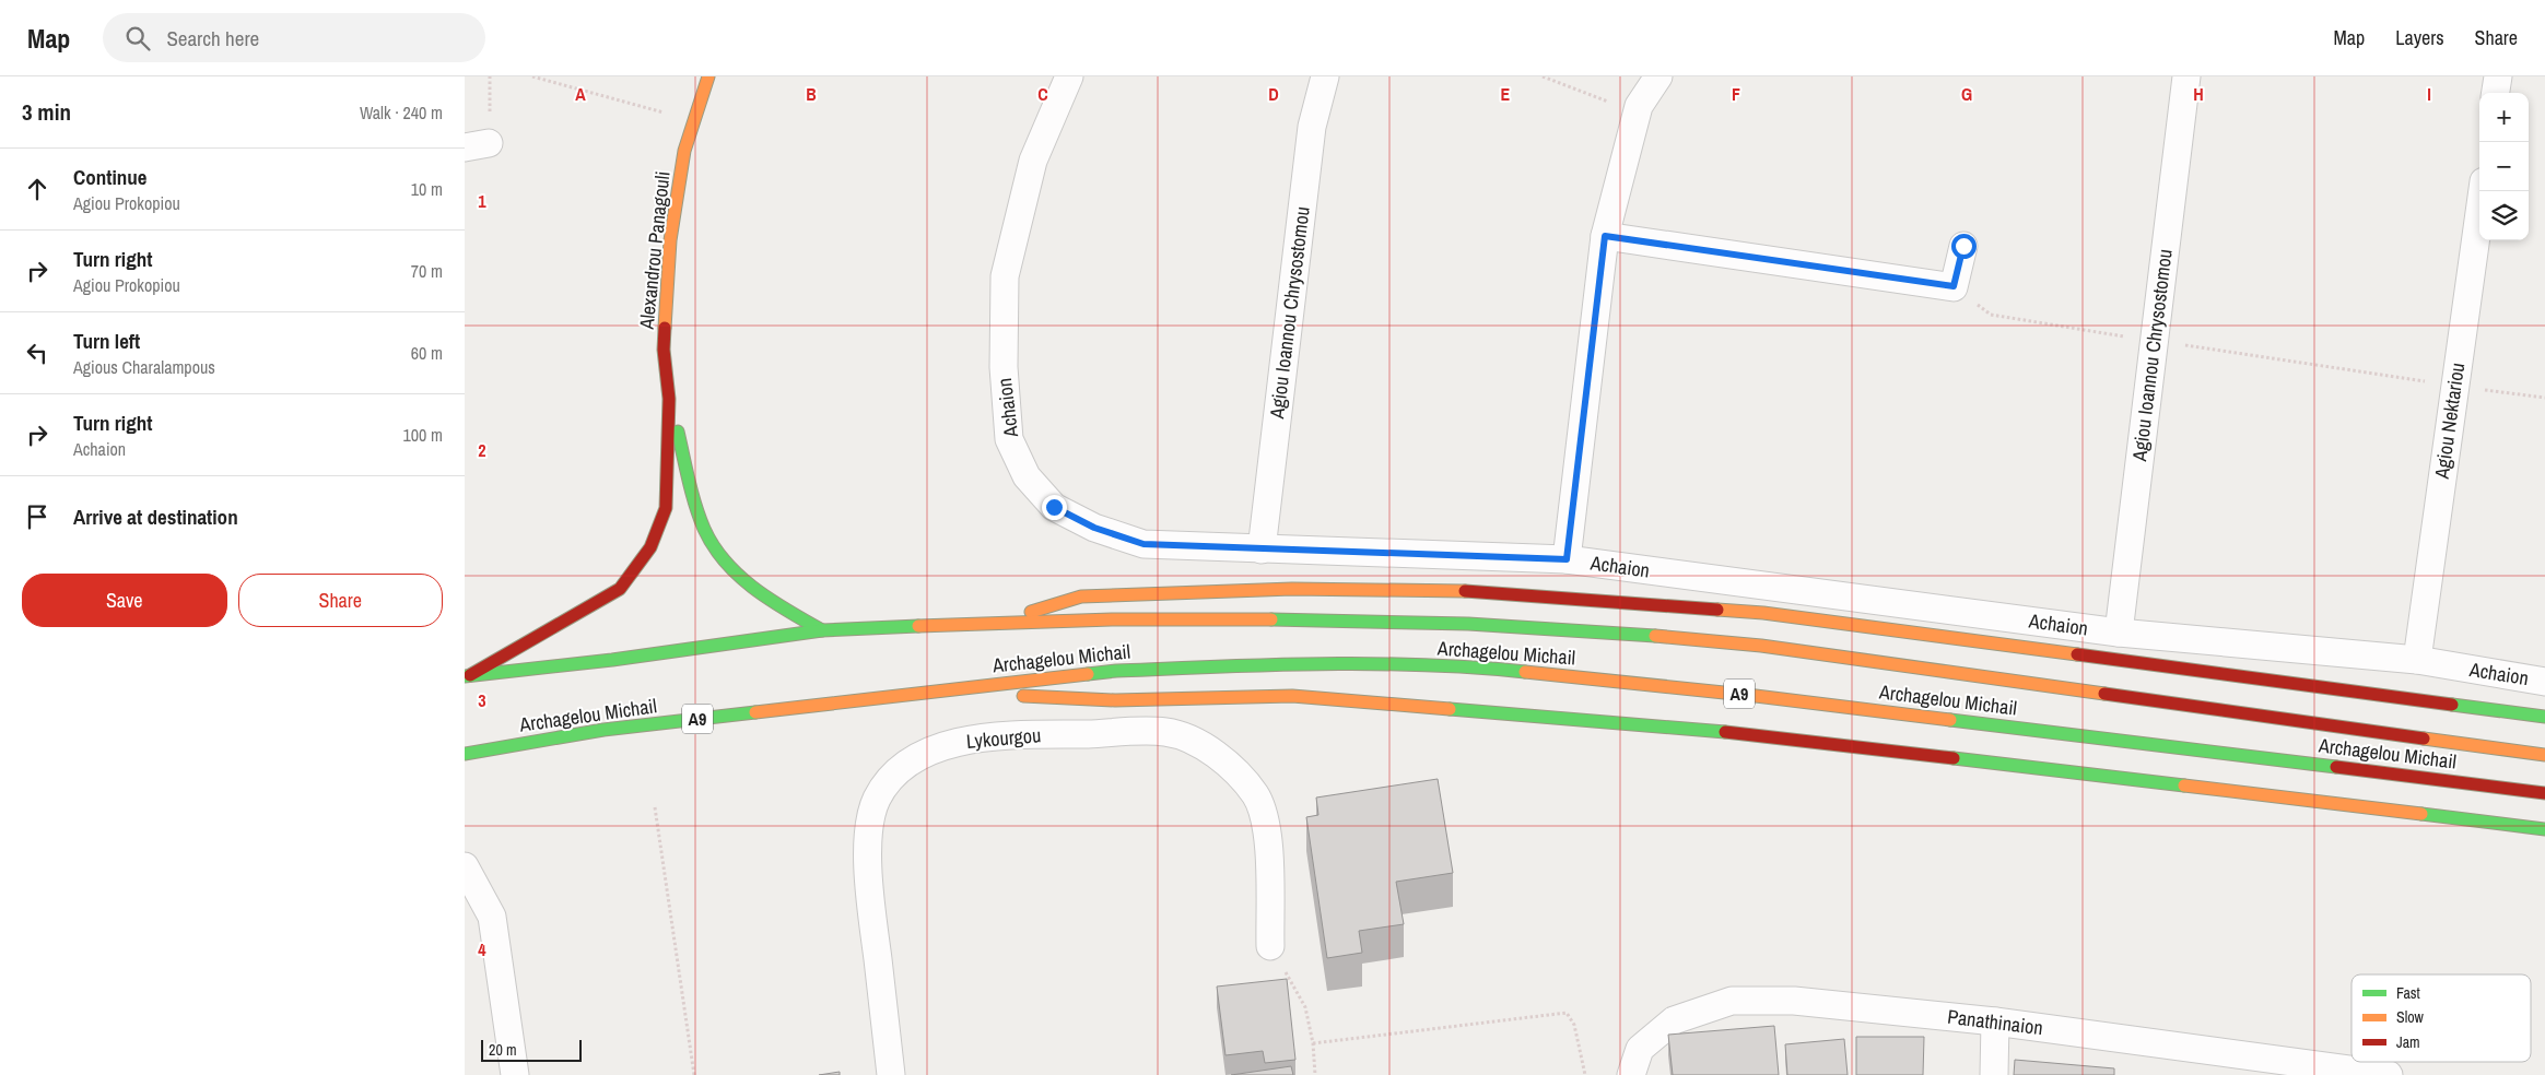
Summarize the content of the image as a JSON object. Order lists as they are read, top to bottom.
{
  "streets": {
    "main road": ["Alexandrou Panagouli", "Archagelou Michail", "A9"],
    "street": [
      "Agiou Ioannou Chrysostomou",
      "Achaion",
      "Agiou Nektariou",
      "Lykourgou",
      "Panathinaion"
    ]
  },
  "crossings": [
    ["Alexandrou Panagouli", "Archagelou Michail"],
    ["Agiou Ioannou Chrysostomou", "Achaion"],
    ["Achaion", "Agiou Nektariou"]
  ],
  "legend": ["Fast", "Slow", "Jam"],
  "scale_bar": "20 m",
  "page": {
    "header": "Map",
    "search": "Search here",
    "nav": ["Map", "Layers", "Share"],
    "heading": ["3 min", "Walk · 240 m"],
    "map_buttons": ["+", "−"],
    "list": [
      ["Continue", "Agiou Prokopiou", "10 m"],
      ["Turn right", "Agiou Prokopiou", "70 m"],
      ["Turn left", "Agious Charalampous", "60 m"],
      ["Turn right", "Achaion", "100 m"],
      "Arrive at destination"
    ],
    "buttons": ["Save", "Share"],
    "scale": "20 m"
  },
  "grid": {
    "columns": [
      "A",
      "B",
      "C",
      "D",
      "E",
      "F",
      "G",
      "H",
      "I"
    ],
    "rows": [
      "1",
      "2",
      "3",
      "4"
    ]
  }
}
